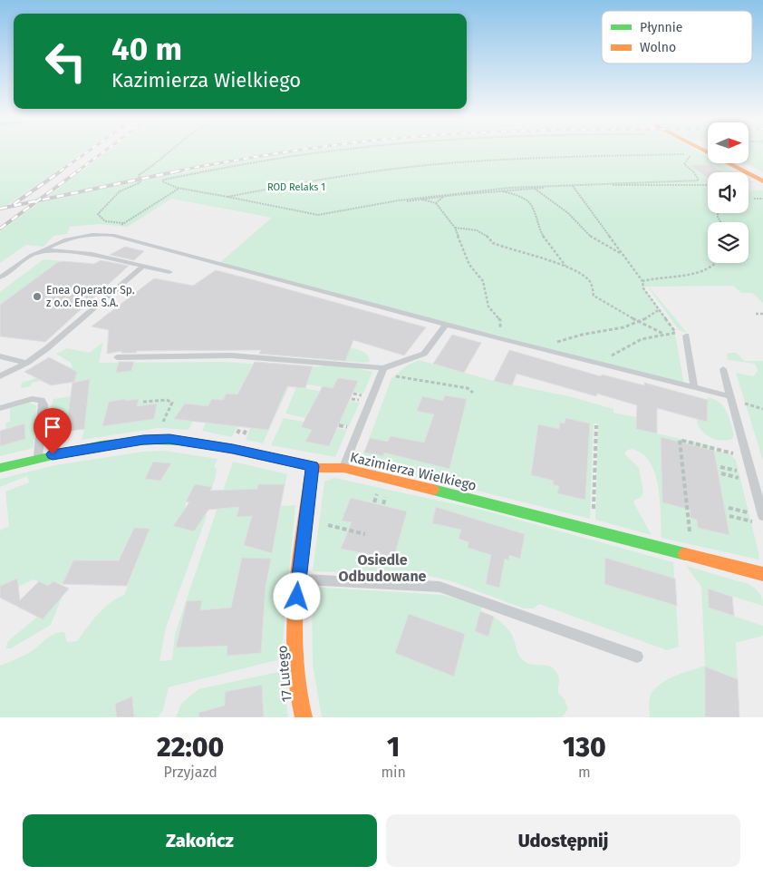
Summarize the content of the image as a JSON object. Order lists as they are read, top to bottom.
{
  "streets": {
    "street": ["Kazimierza Wielkiego", "17 Lutego"]
  },
  "crossings": [
    ["Kazimierza Wielkiego", "17 Lutego"]
  ],
  "districts": ["Osiedle Odbudowane"],
  "parks": ["ROD Relaks 1"],
  "places": ["Enea Operator Sp. z o.o. Enea S.A."],
  "legend": ["Płynnie", "Wolno"],
  "north": "right",
  "page": {
    "turn": ["40 m", "Kazimierza Wielkiego"],
    "eta": [
      "22:00",
      "Przyjazd",
      "1",
      "min",
      "130",
      "m"
    ],
    "buttons": ["Zakończ", "Udostępnij"]
  }
}
